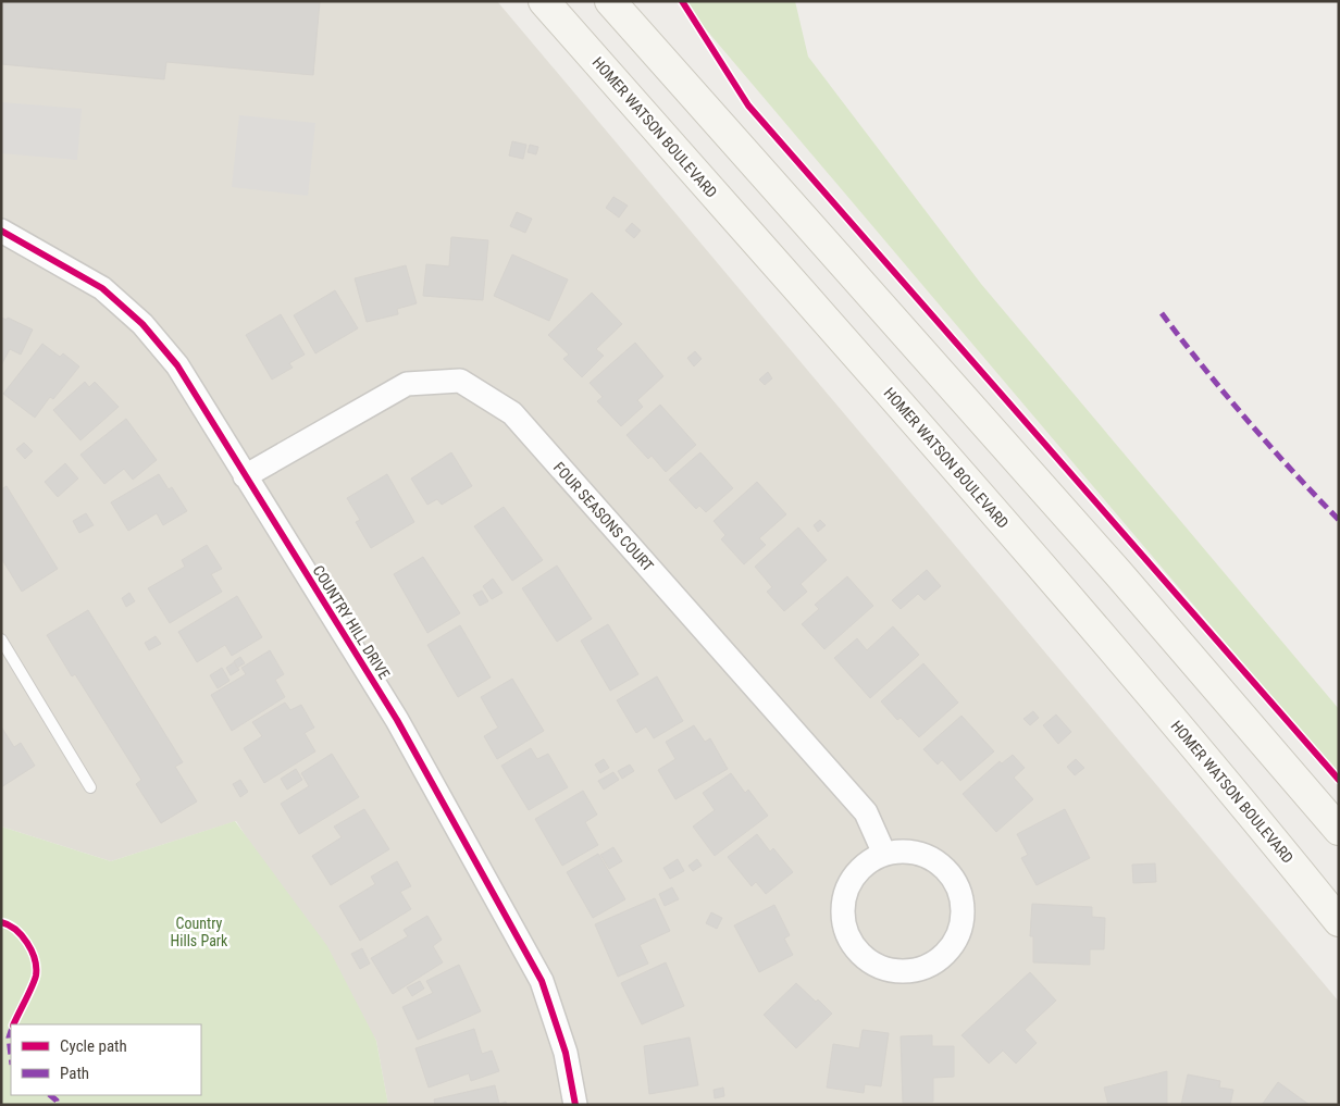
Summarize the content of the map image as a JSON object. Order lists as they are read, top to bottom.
{
  "streets": {
    "main road": ["HOMER WATSON BOULEVARD"],
    "street": ["FOUR SEASONS COURT", "COUNTRY HILL DRIVE"]
  },
  "crossings": [
    ["FOUR SEASONS COURT", "COUNTRY HILL DRIVE"]
  ],
  "parks": ["Country Hills Park"],
  "legend": ["Cycle path", "Path"]
}
